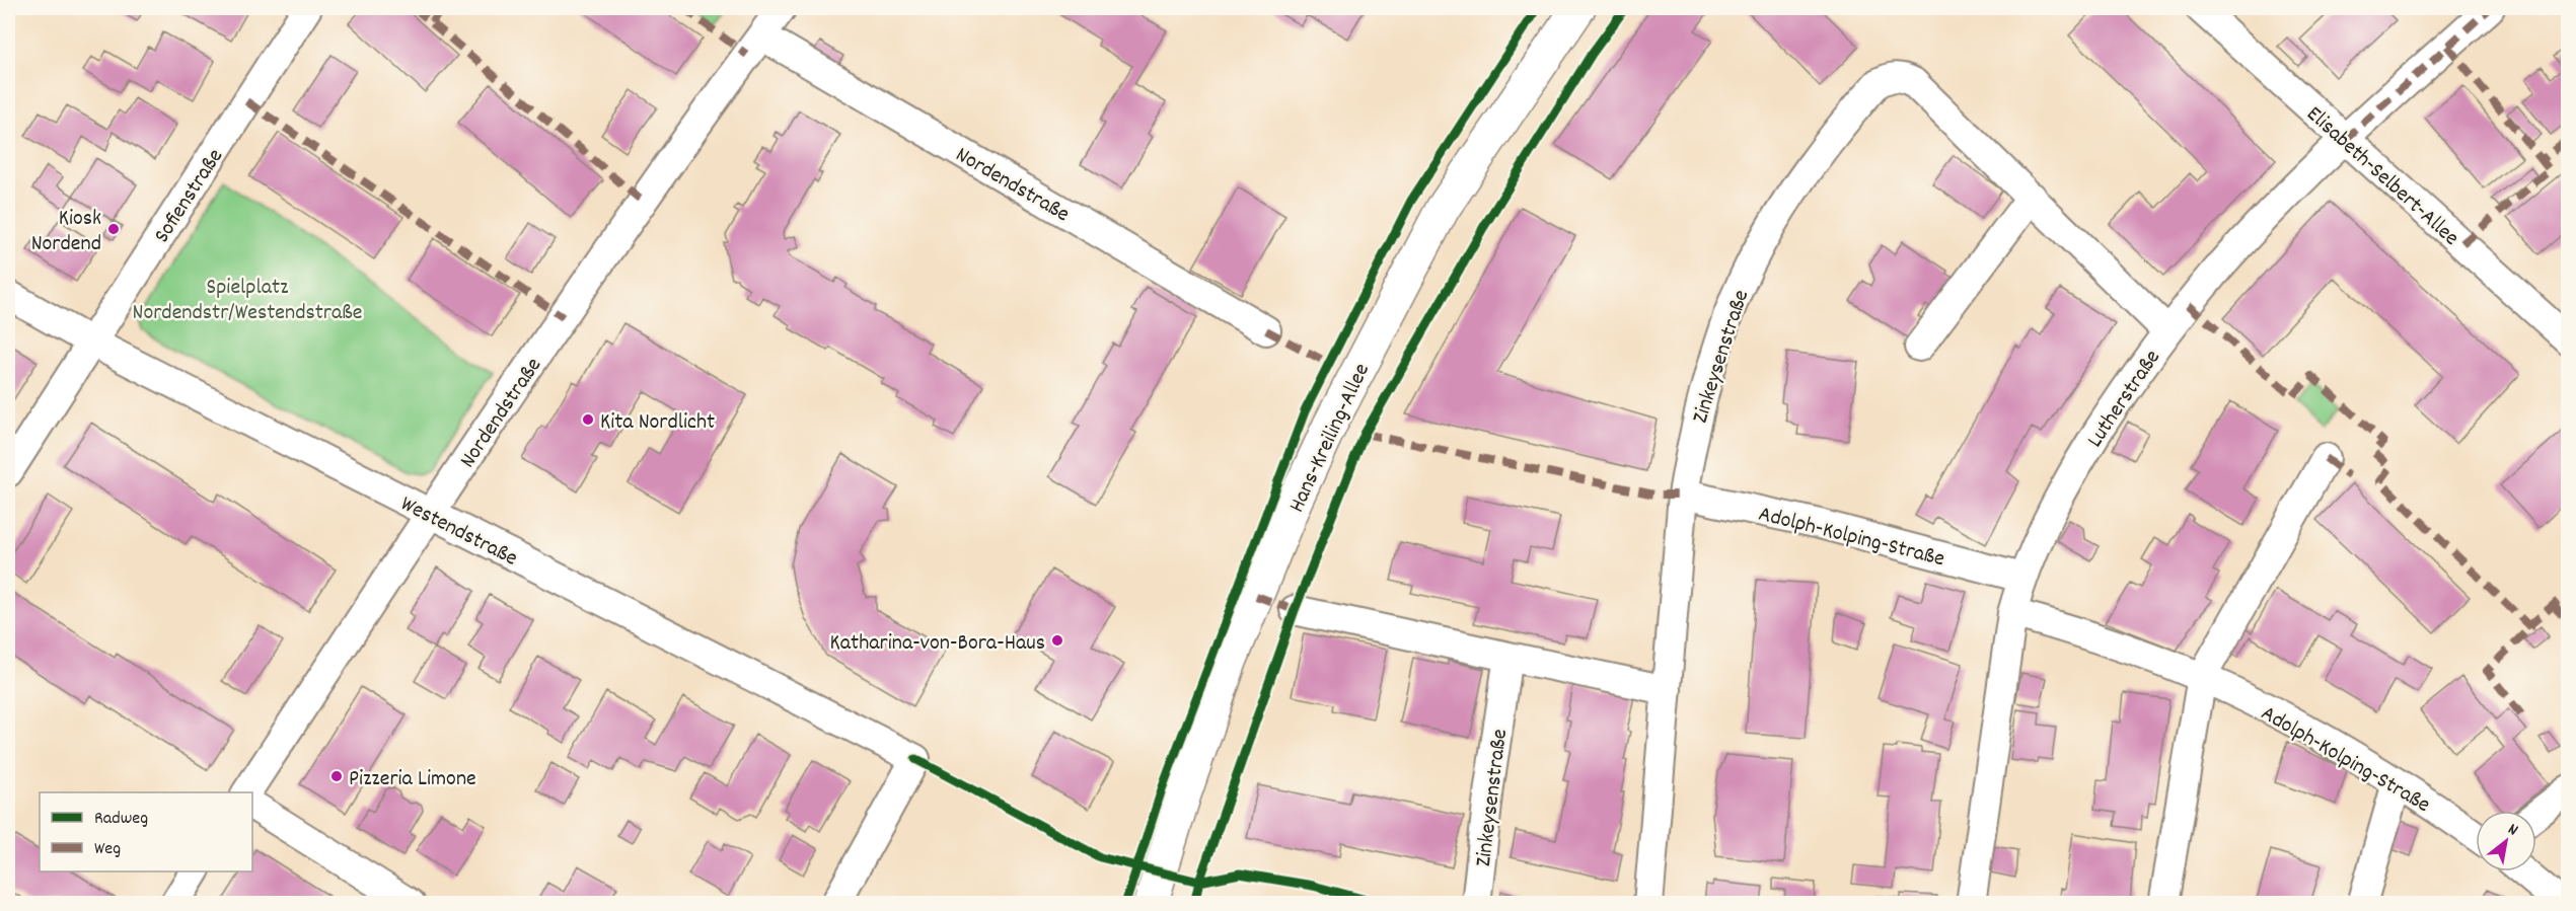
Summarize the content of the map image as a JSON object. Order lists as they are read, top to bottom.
{
  "streets": {
    "street": [
      "Elisabeth-Selbert-Allee",
      "Nordendstraße",
      "Sofienstraße",
      "Zinkeysenstraße",
      "Lutherstraße",
      "Hans-Kreiling-Allee",
      "Westendstraße",
      "Adolph-Kolping-Straße"
    ]
  },
  "crossings": [
    ["Elisabeth-Selbert-Allee", "Lutherstraße"],
    ["Nordendstraße", "Westendstraße"],
    ["Sofienstraße", "Westendstraße"],
    ["Zinkeysenstraße", "Lutherstraße"],
    ["Zinkeysenstraße", "Adolph-Kolping-Straße"],
    ["Lutherstraße", "Adolph-Kolping-Straße"]
  ],
  "parks": ["Spielplatz Nordendstr/Westendstraße"],
  "places": [
    "Kiosk Nordend",
    "Kita Nordlicht",
    "Katharina-von-Bora-Haus",
    "Pizzeria Limone"
  ],
  "legend": ["Radweg", "Weg"],
  "north": "top right"
}
